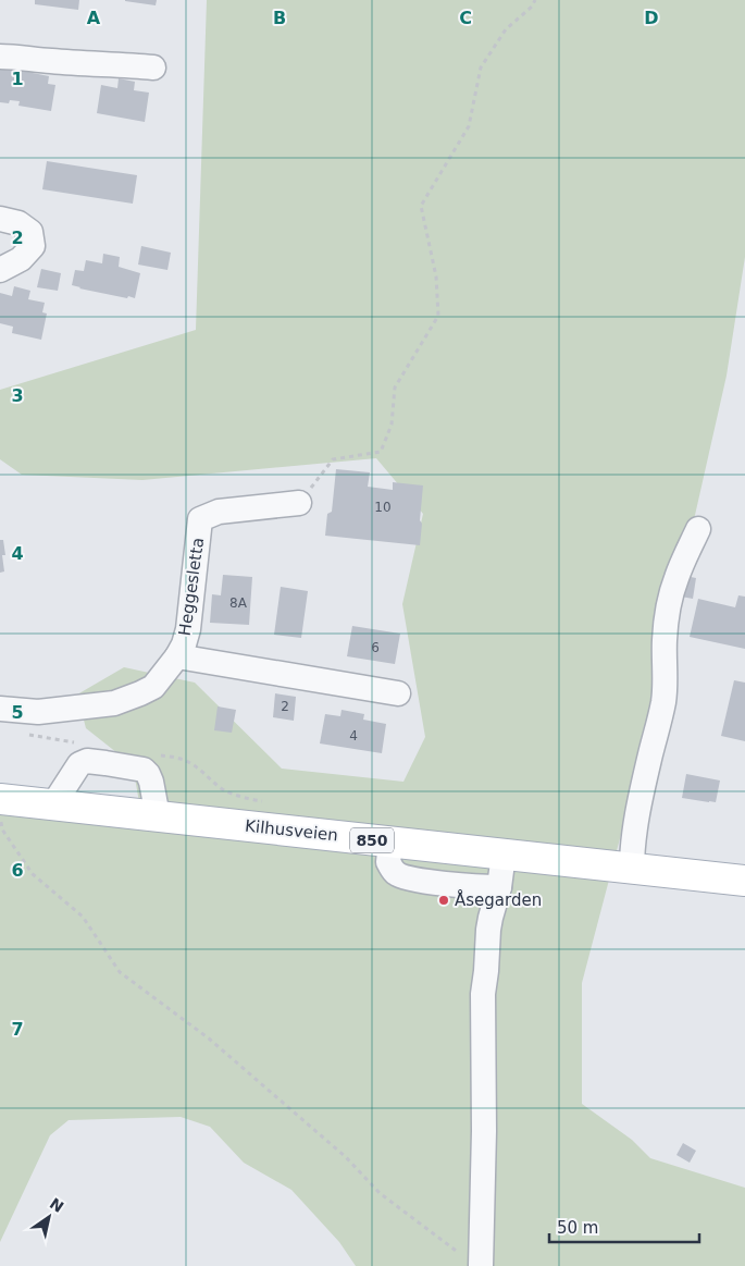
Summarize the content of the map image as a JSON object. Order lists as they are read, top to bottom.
{
  "streets": {
    "main road": ["Kilhusveien", "850"],
    "street": ["Heggesletta"]
  },
  "places": ["Åsegarden"],
  "house_numbers": [
    "10",
    "8A",
    "6",
    "2",
    "4"
  ],
  "scale_bar": "50 m",
  "north": "top right",
  "grid": {
    "columns": [
      "A",
      "B",
      "C",
      "D"
    ],
    "rows": [
      "1",
      "2",
      "3",
      "4",
      "5",
      "6",
      "7"
    ]
  }
}
